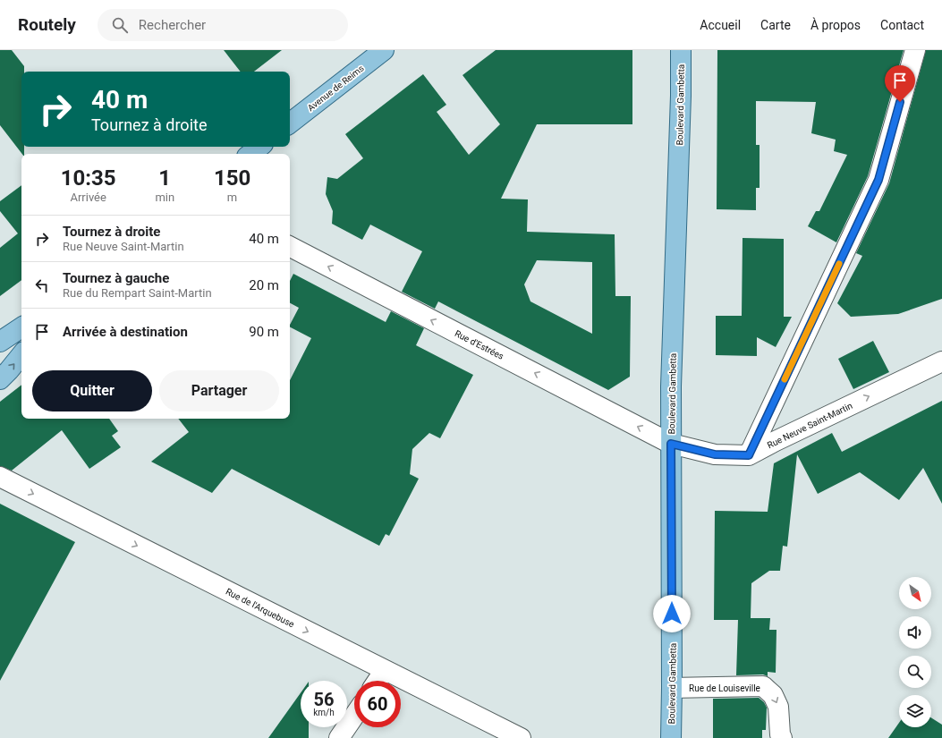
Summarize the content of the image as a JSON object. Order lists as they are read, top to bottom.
{
  "streets": {
    "main road": ["Avenue de Reims", "Boulevard Gambetta"],
    "street": [
      "Rue d'Estrées",
      "Rue Neuve Saint-Martin",
      "Rue de l'Arquebuse",
      "Rue de Louiseville"
    ]
  },
  "crossings": [
    ["Boulevard Gambetta", "Rue d'Estrées"],
    ["Boulevard Gambetta", "Rue Neuve Saint-Martin"],
    ["Boulevard Gambetta", "Rue de Louiseville"],
    ["Rue d'Estrées", "Rue Neuve Saint-Martin"]
  ],
  "one_way": [
    "Rue d'Estrées",
    "Rue Neuve Saint-Martin",
    "Rue de l'Arquebuse",
    "Rue de Louiseville"
  ],
  "north": "bottom right",
  "page": {
    "header": "Routely",
    "search": "Rechercher",
    "nav": [
      "Accueil",
      "Carte",
      "À propos",
      "Contact"
    ],
    "turn": ["40 m", "Tournez à droite"],
    "eta": [
      "10:35",
      "Arrivée",
      "1",
      "min",
      "150",
      "m"
    ],
    "list": [
      {
        "name": "Tournez à droite",
        "note": "Rue Neuve Saint-Martin",
        "value": "40 m"
      },
      {
        "name": "Tournez à gauche",
        "note": "Rue du Rempart Saint-Martin",
        "value": "20 m"
      },
      {
        "name": "Arrivée à destination",
        "value": "90 m"
      }
    ],
    "buttons": ["Quitter", "Partager"],
    "speed": "56 km/h",
    "limit": "60"
  }
}
